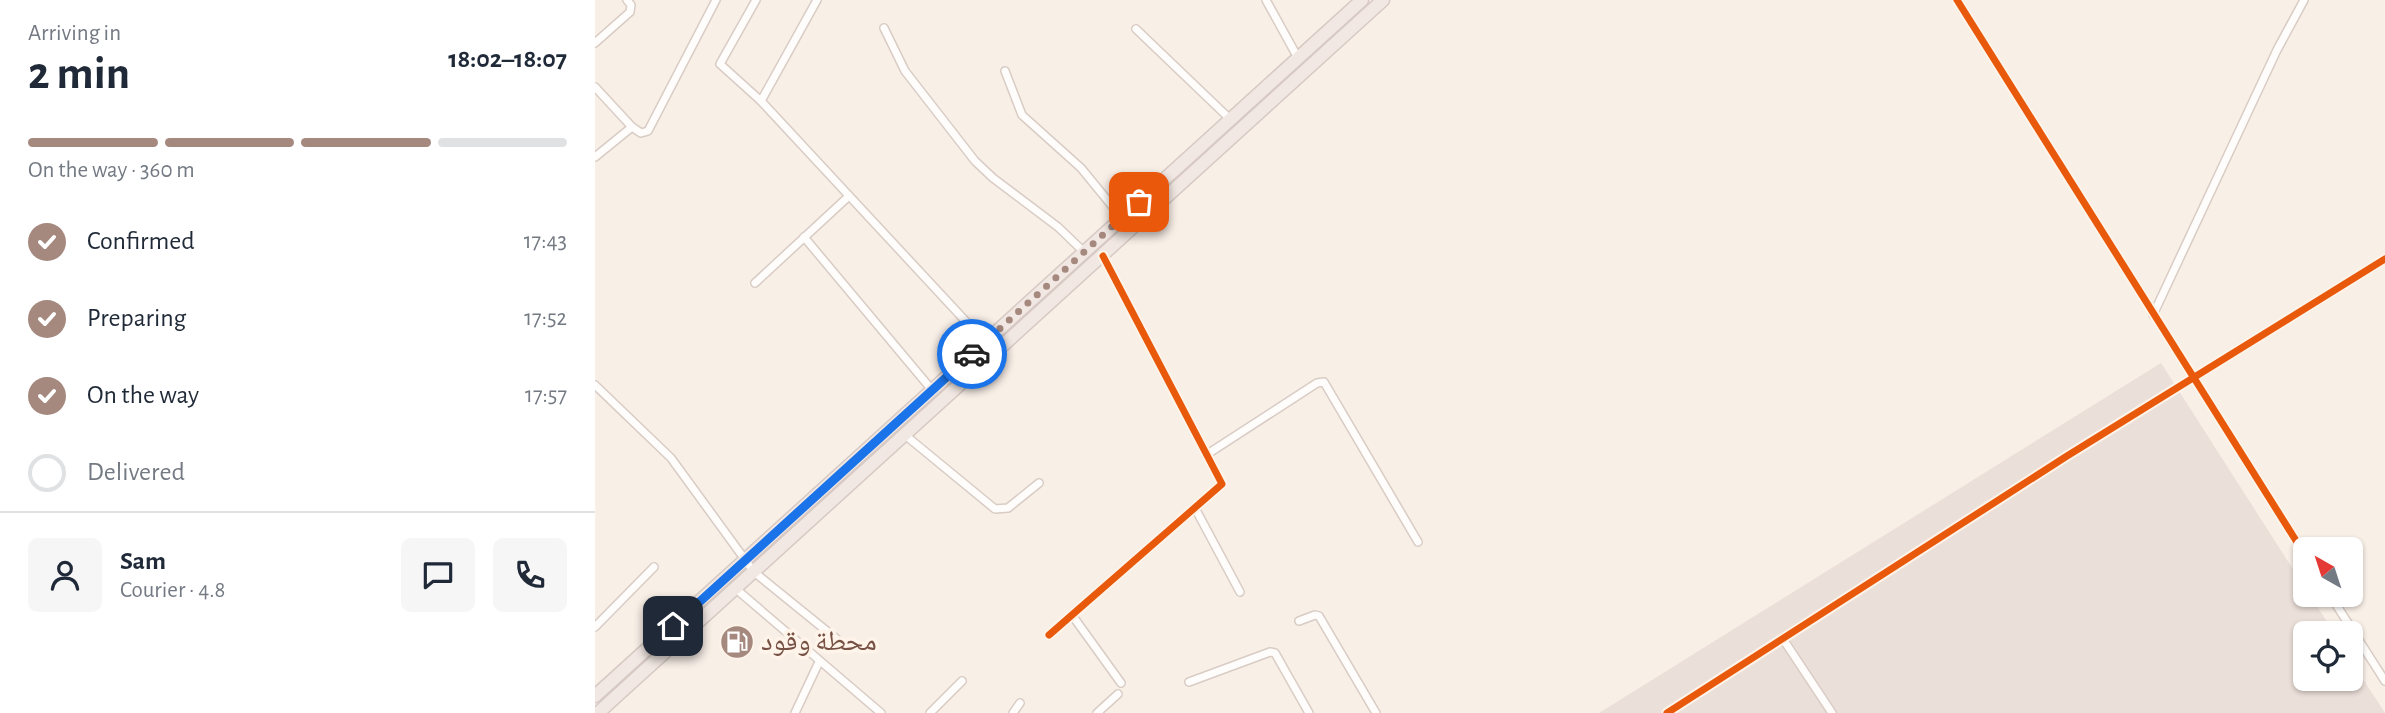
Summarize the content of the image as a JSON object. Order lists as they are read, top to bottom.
{
  "places": {
    "fuel station": ["محطة وقود"]
  },
  "north": "top left",
  "page": {
    "heading": ["2 min", "Arriving in", "18:02–18:07"],
    "panel": ["Sam", "Courier · 4.8"],
    "bar": "On the way · 360 m",
    "list": [
      ["Confirmed", "17:43"],
      ["Preparing", "17:52"],
      ["On the way", "17:57"],
      "Delivered"
    ]
  }
}
